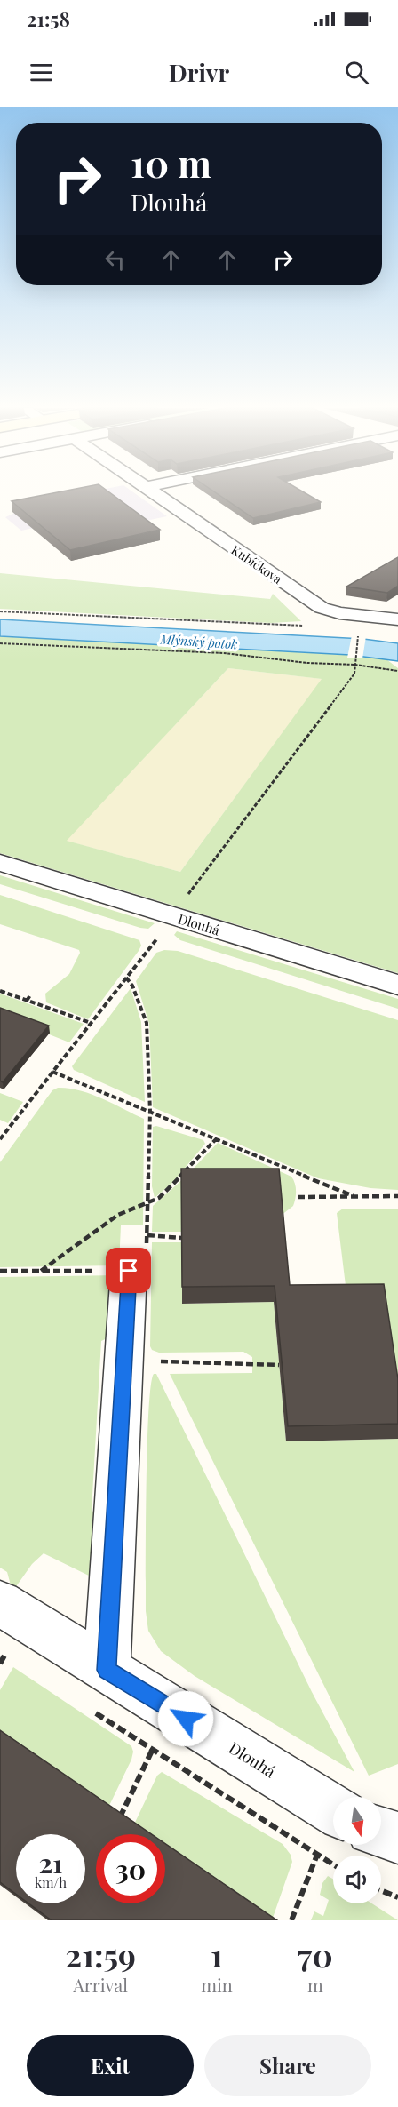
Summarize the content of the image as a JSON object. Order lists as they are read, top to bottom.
{
  "streets": {
    "street": ["Kubíčkova", "Dlouhá"]
  },
  "water": ["Mlýnský potok"],
  "north": "bottom",
  "page": {
    "status": "21:58",
    "header": "Drivr",
    "turn": ["10 m", "Dlouhá"],
    "speed": "21 km/h",
    "limit": "30",
    "eta": [
      "21:59",
      "Arrival",
      "1",
      "min",
      "70",
      "m"
    ],
    "buttons": ["Exit", "Share"]
  }
}
